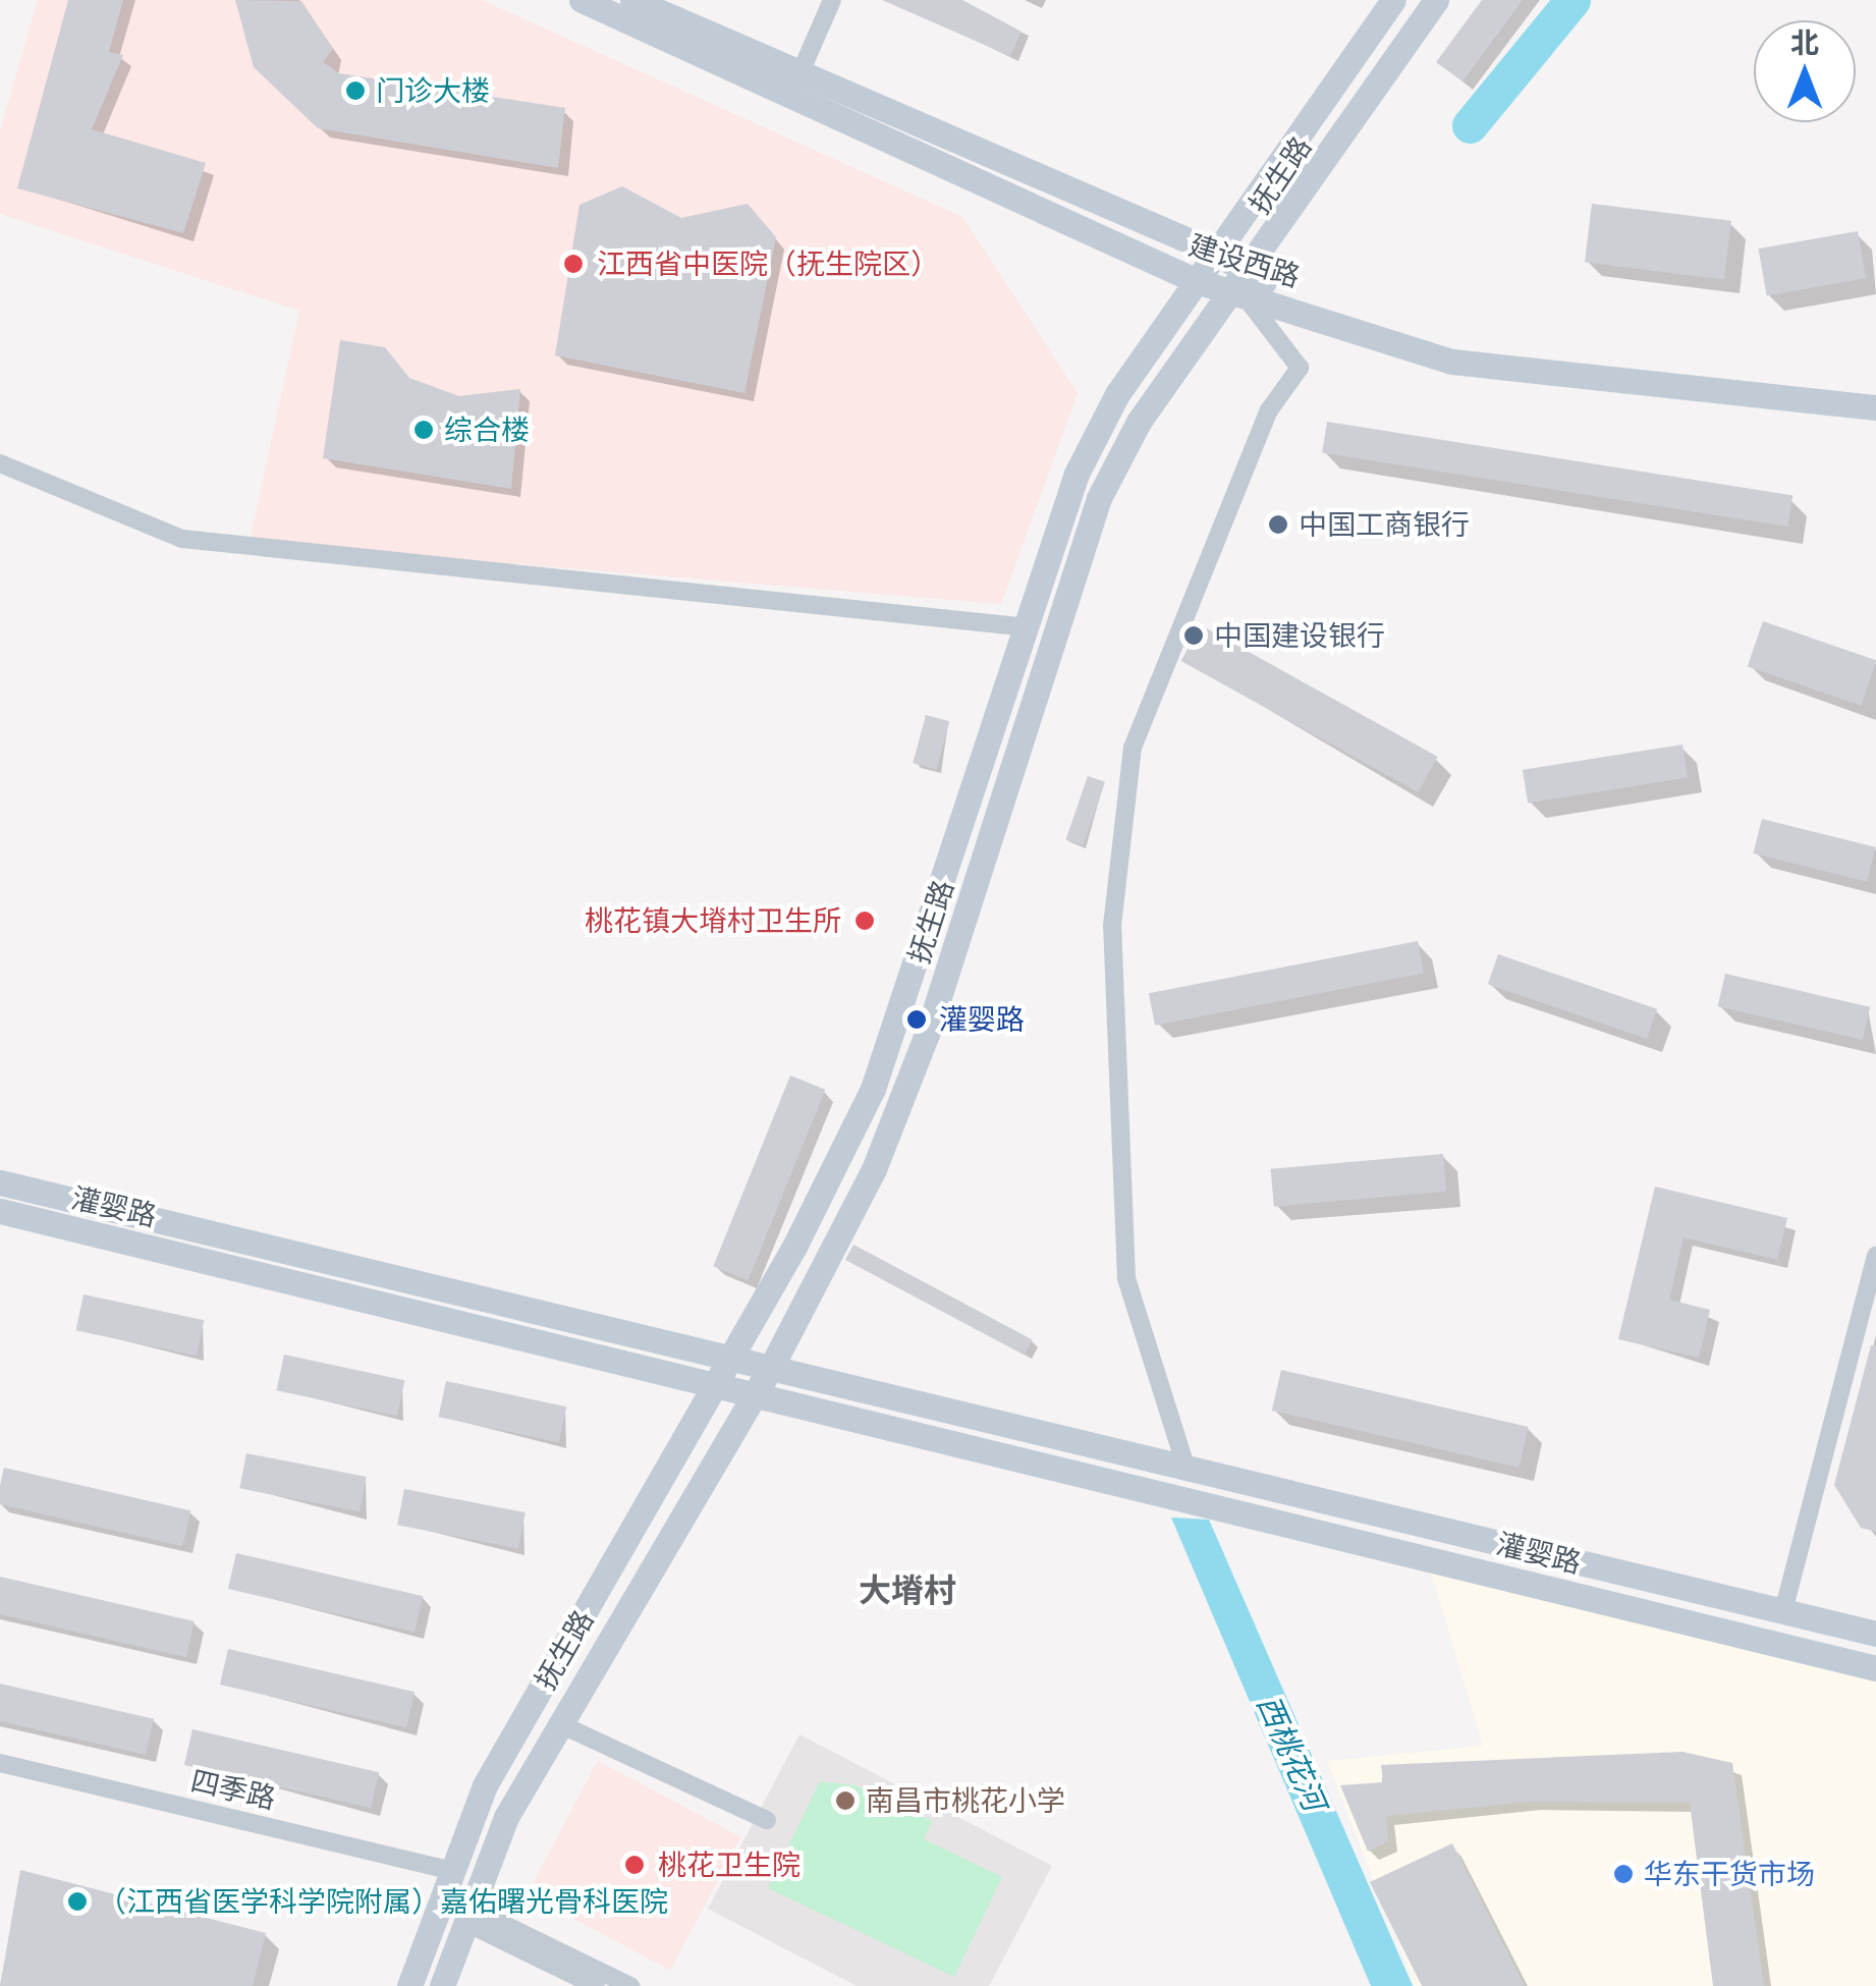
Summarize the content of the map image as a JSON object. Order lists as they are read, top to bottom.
{
  "streets": {
    "main road": ["抚生路", "建设西路", "灌婴路"],
    "street": ["四季路"]
  },
  "crossings": [
    ["抚生路", "建设西路"],
    ["抚生路", "灌婴路"],
    ["抚生路", "四季路"]
  ],
  "districts": ["大塉村"],
  "water": ["西桃花河"],
  "places": [
    "门诊大楼",
    "江西省中医院（抚生院区）",
    "综合楼",
    "中国工商银行",
    "中国建设银行",
    "桃花镇大塉村卫生所",
    "灌婴路",
    "南昌市桃花小学",
    "桃花卫生院",
    "华东干货市场",
    "（江西省医学科学院附属）嘉佑曙光骨科医院"
  ],
  "north": "top"
}
